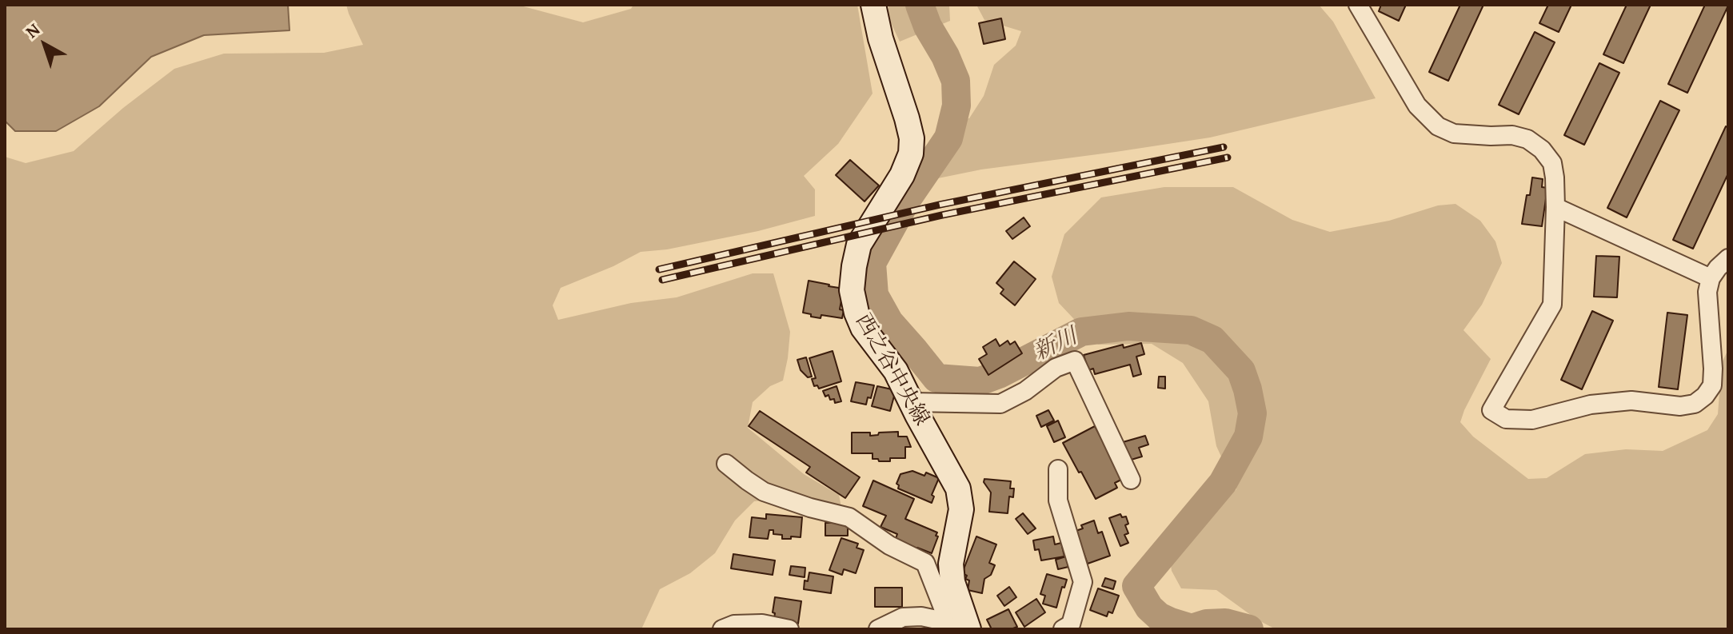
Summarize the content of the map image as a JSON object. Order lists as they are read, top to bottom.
{
  "streets": {
    "street": ["西之谷中央線"]
  },
  "water": ["新川"],
  "north": "top left"
}
